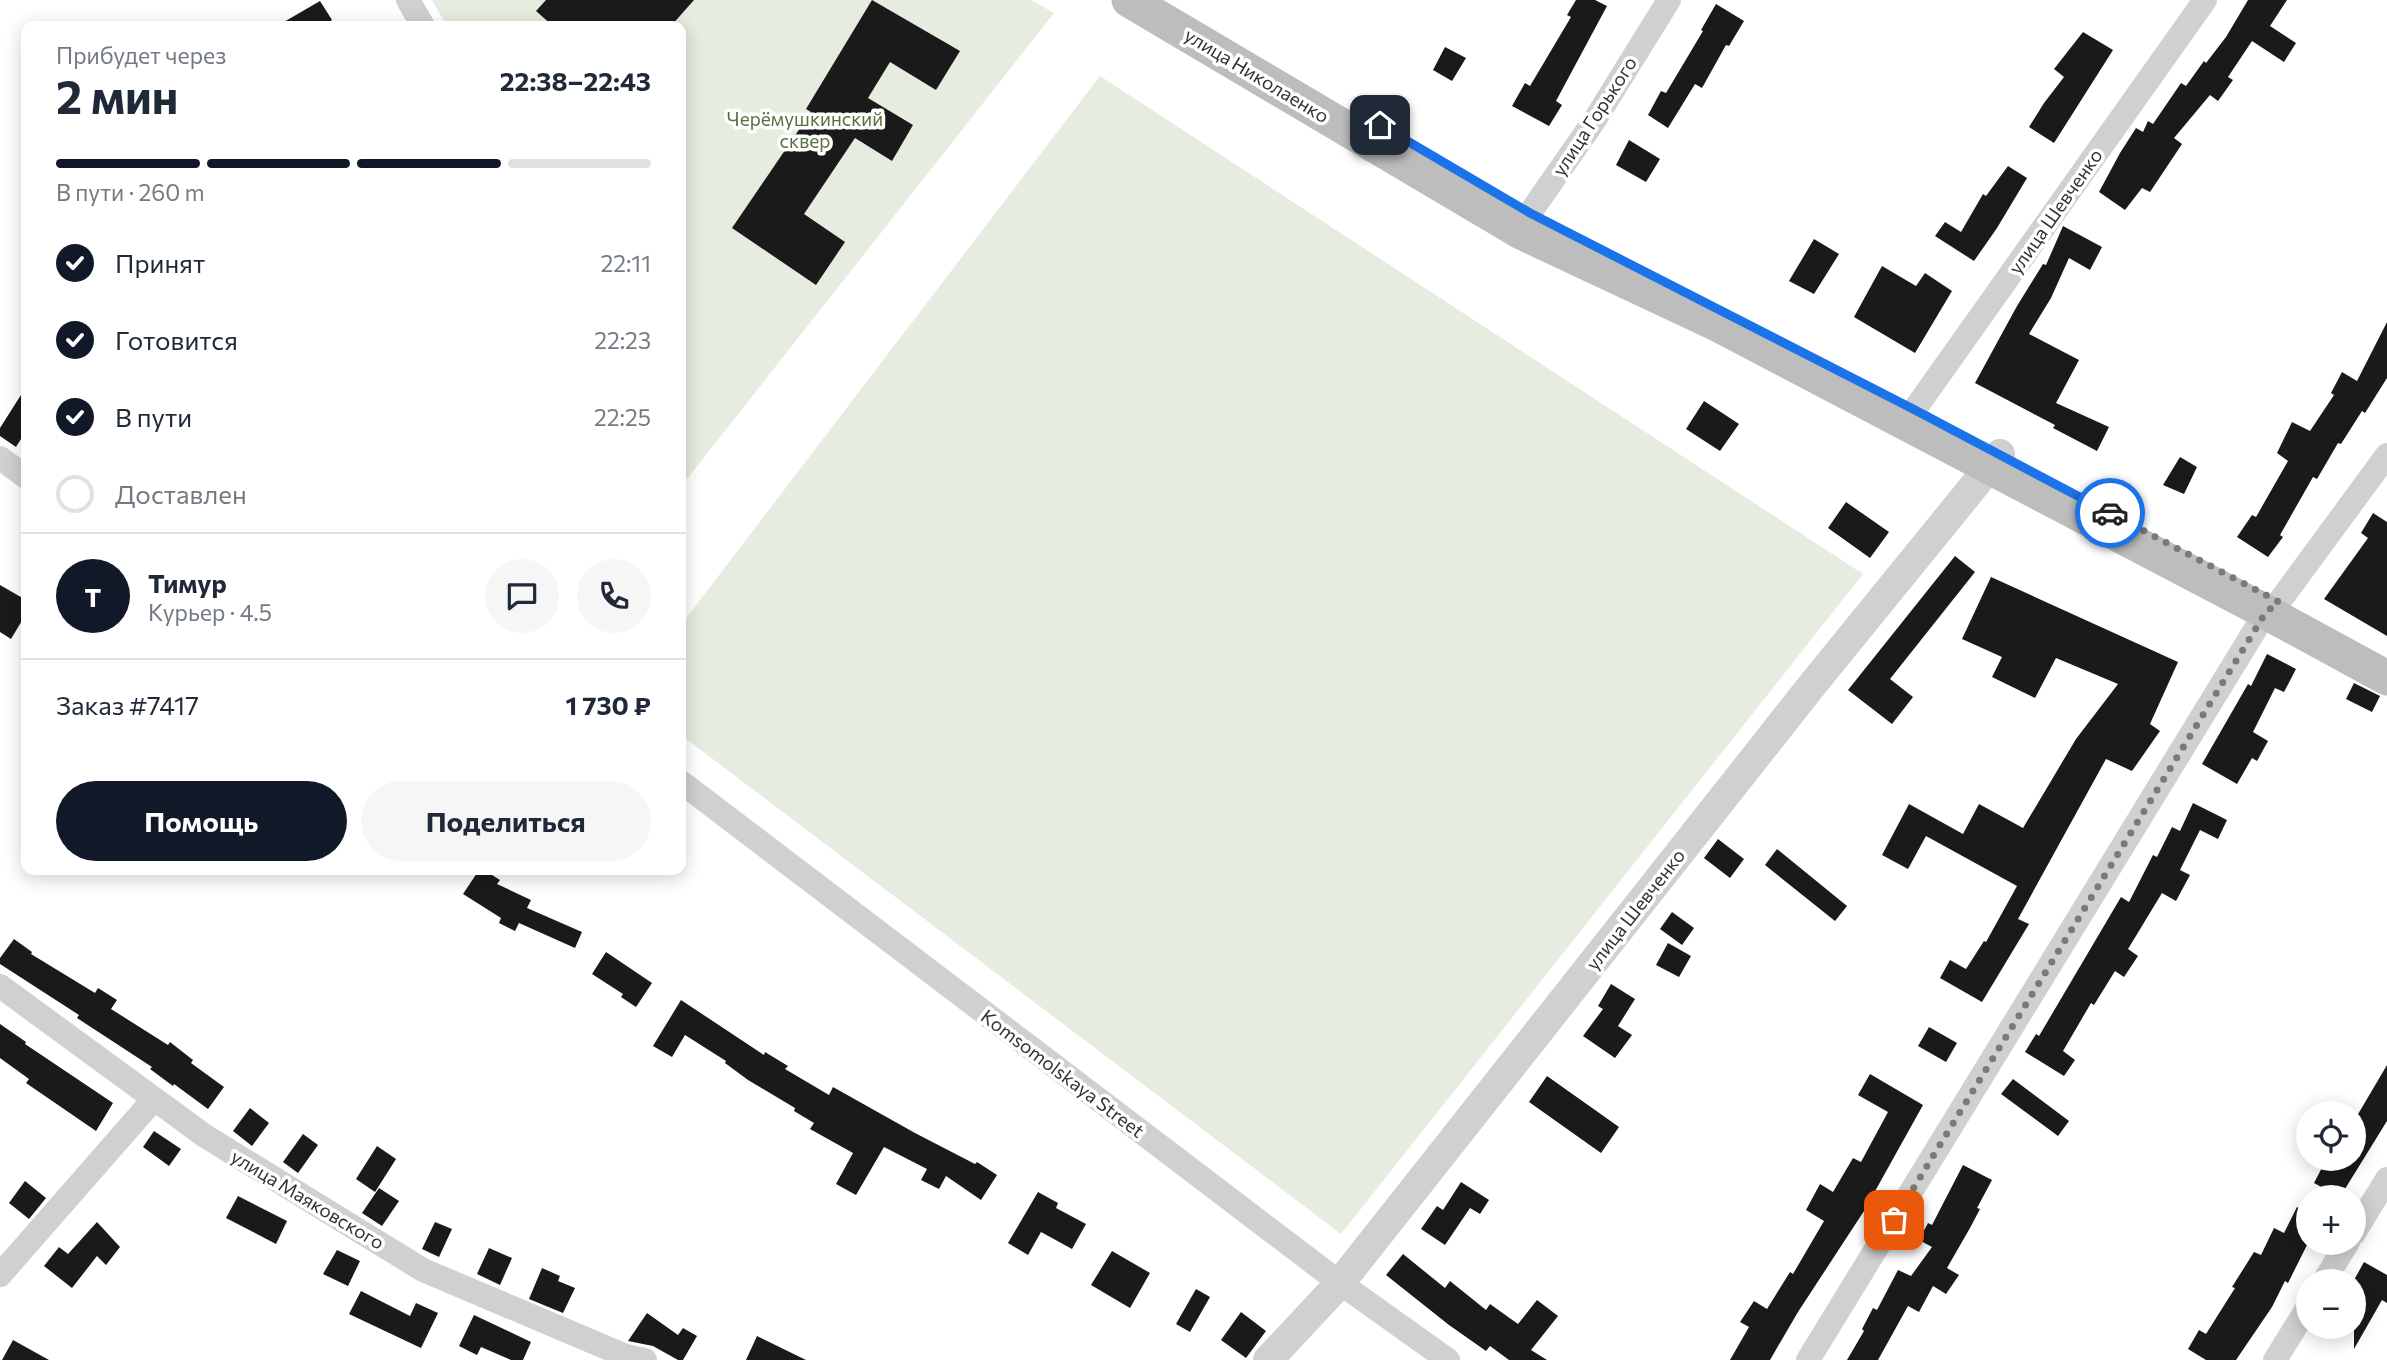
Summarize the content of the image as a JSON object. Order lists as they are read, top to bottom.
{
  "streets": {
    "main road": ["улица Николаенко"],
    "street": [
      "улица Горького",
      "улица Шевченко",
      "Komsomolskaya Street",
      "улица Маяковского"
    ]
  },
  "crossings": [
    ["улица Николаенко", "улица Горького"],
    ["улица Николаенко", "улица Шевченко"],
    ["улица Шевченко", "Komsomolskaya Street"]
  ],
  "parks": ["Черёмушкинский сквер"],
  "page": {
    "heading": ["2 мин", "Прибудет через", "22:38–22:43"],
    "panel": [
      "Тимур",
      "Курьер · 4.5",
      "Заказ #7417",
      "1 730 ₽"
    ],
    "bar": "В пути · 260 m",
    "list": [
      ["Принят", "22:11"],
      ["Готовится", "22:23"],
      ["В пути", "22:25"],
      "Доставлен"
    ],
    "round": "Т",
    "buttons": ["Помощь", "Поделиться"],
    "map_buttons": ["+", "−"]
  }
}
